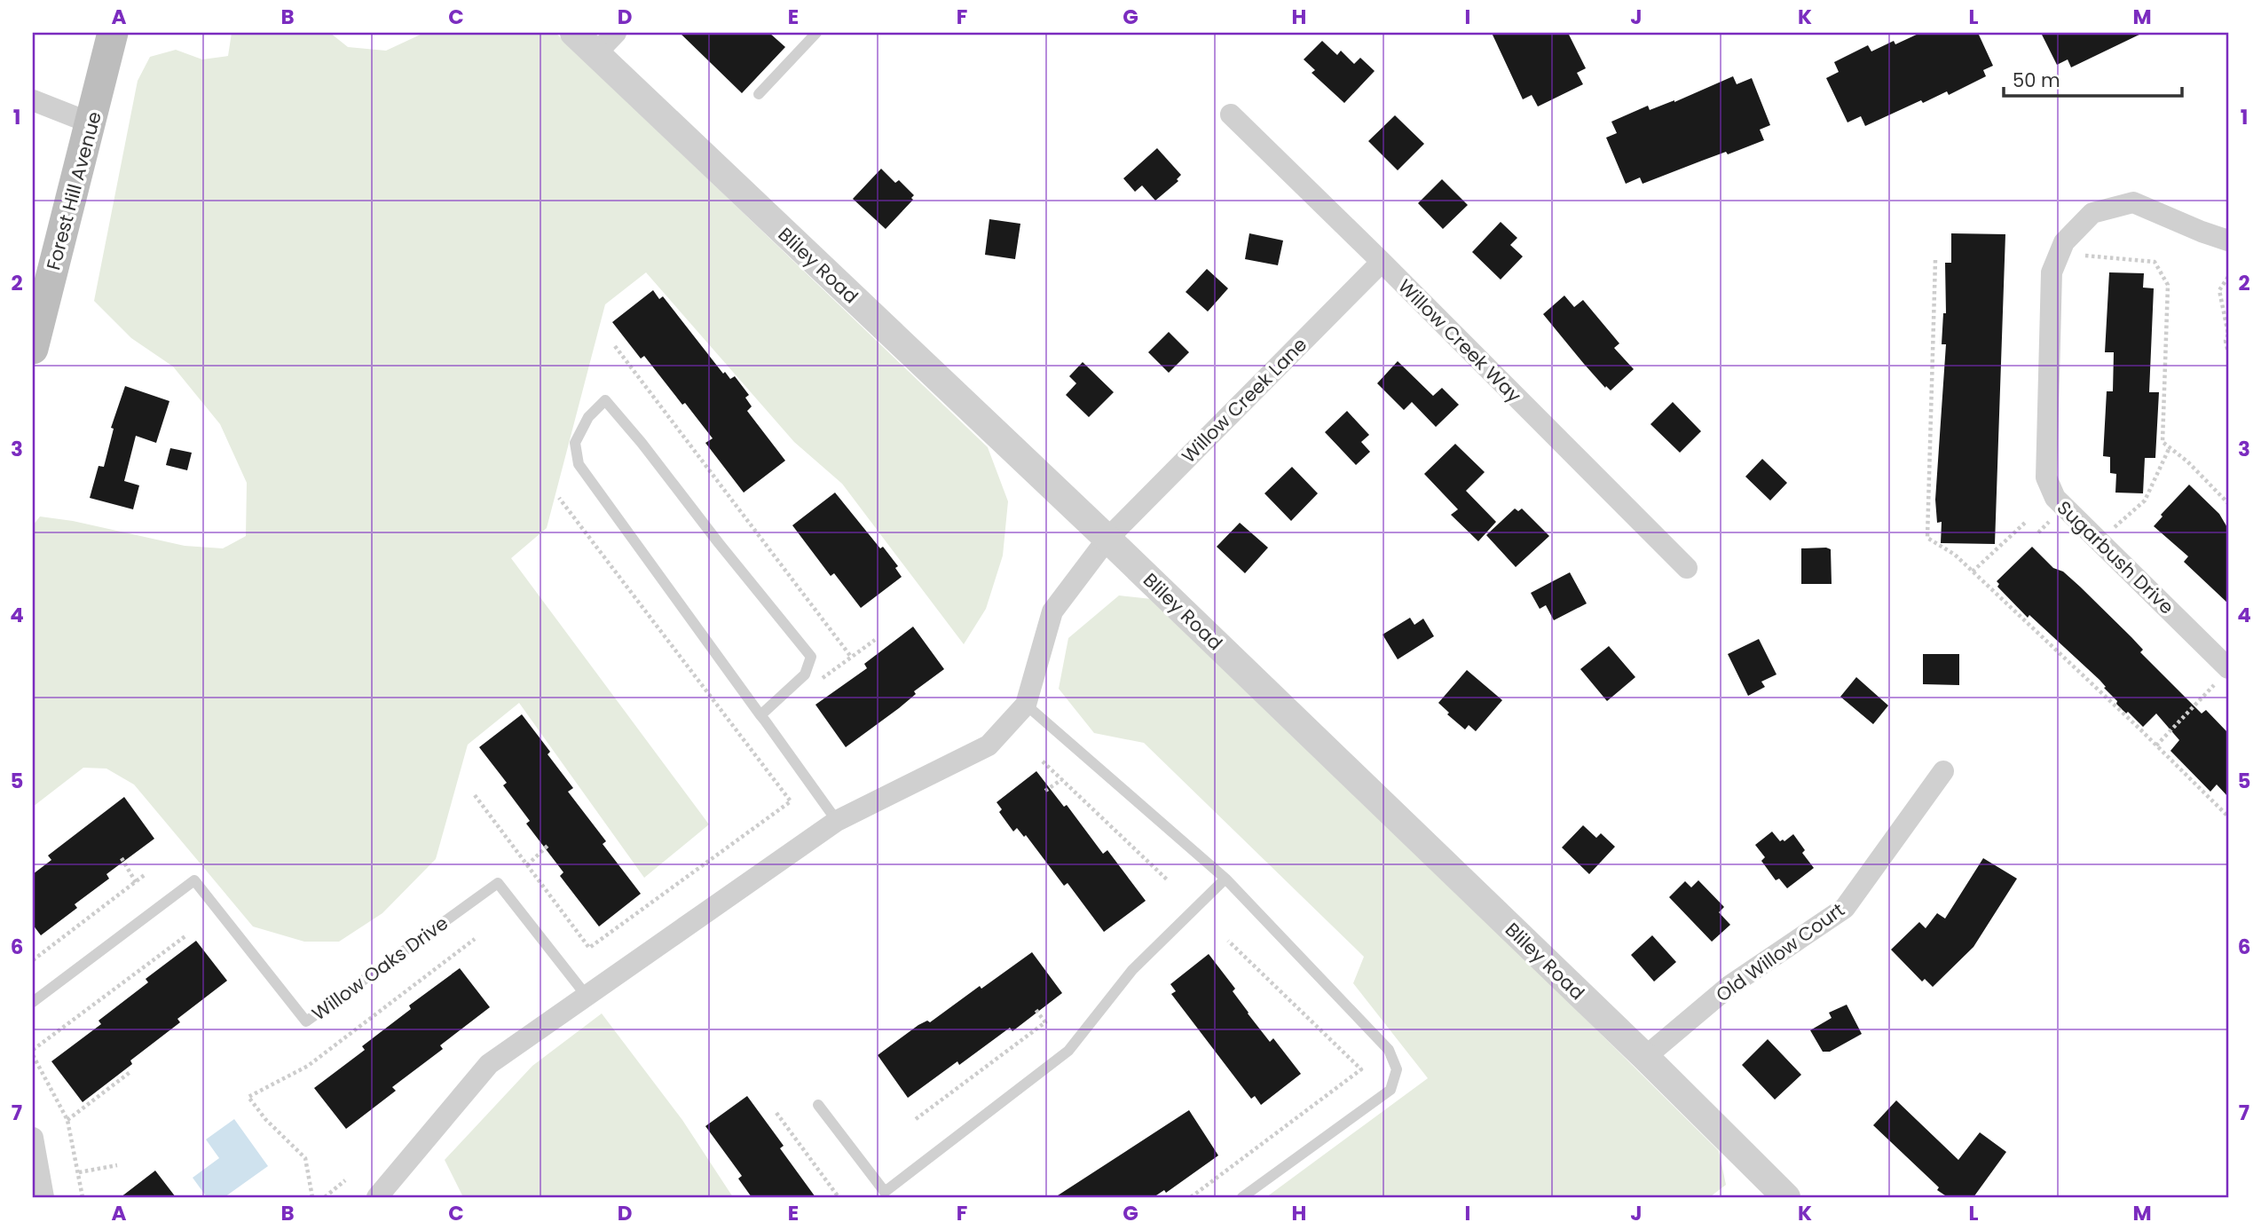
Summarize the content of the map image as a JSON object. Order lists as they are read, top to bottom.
{
  "streets": {
    "main road": ["Forest Hill Avenue"],
    "street": [
      "Bliley Road",
      "Willow Creek Way",
      "Willow Creek Lane",
      "Sugarbush Drive",
      "Old Willow Court"
    ],
    "lane": ["Willow Oaks Drive"]
  },
  "crossings": [
    ["Bliley Road", "Willow Creek Lane"],
    ["Bliley Road", "Old Willow Court"],
    ["Willow Creek Way", "Willow Creek Lane"]
  ],
  "scale_bar": "50 m",
  "grid": {
    "columns": [
      "A",
      "B",
      "C",
      "D",
      "E",
      "F",
      "G",
      "H",
      "I",
      "J",
      "K",
      "L",
      "M"
    ],
    "rows": [
      "1",
      "2",
      "3",
      "4",
      "5",
      "6",
      "7"
    ]
  }
}
